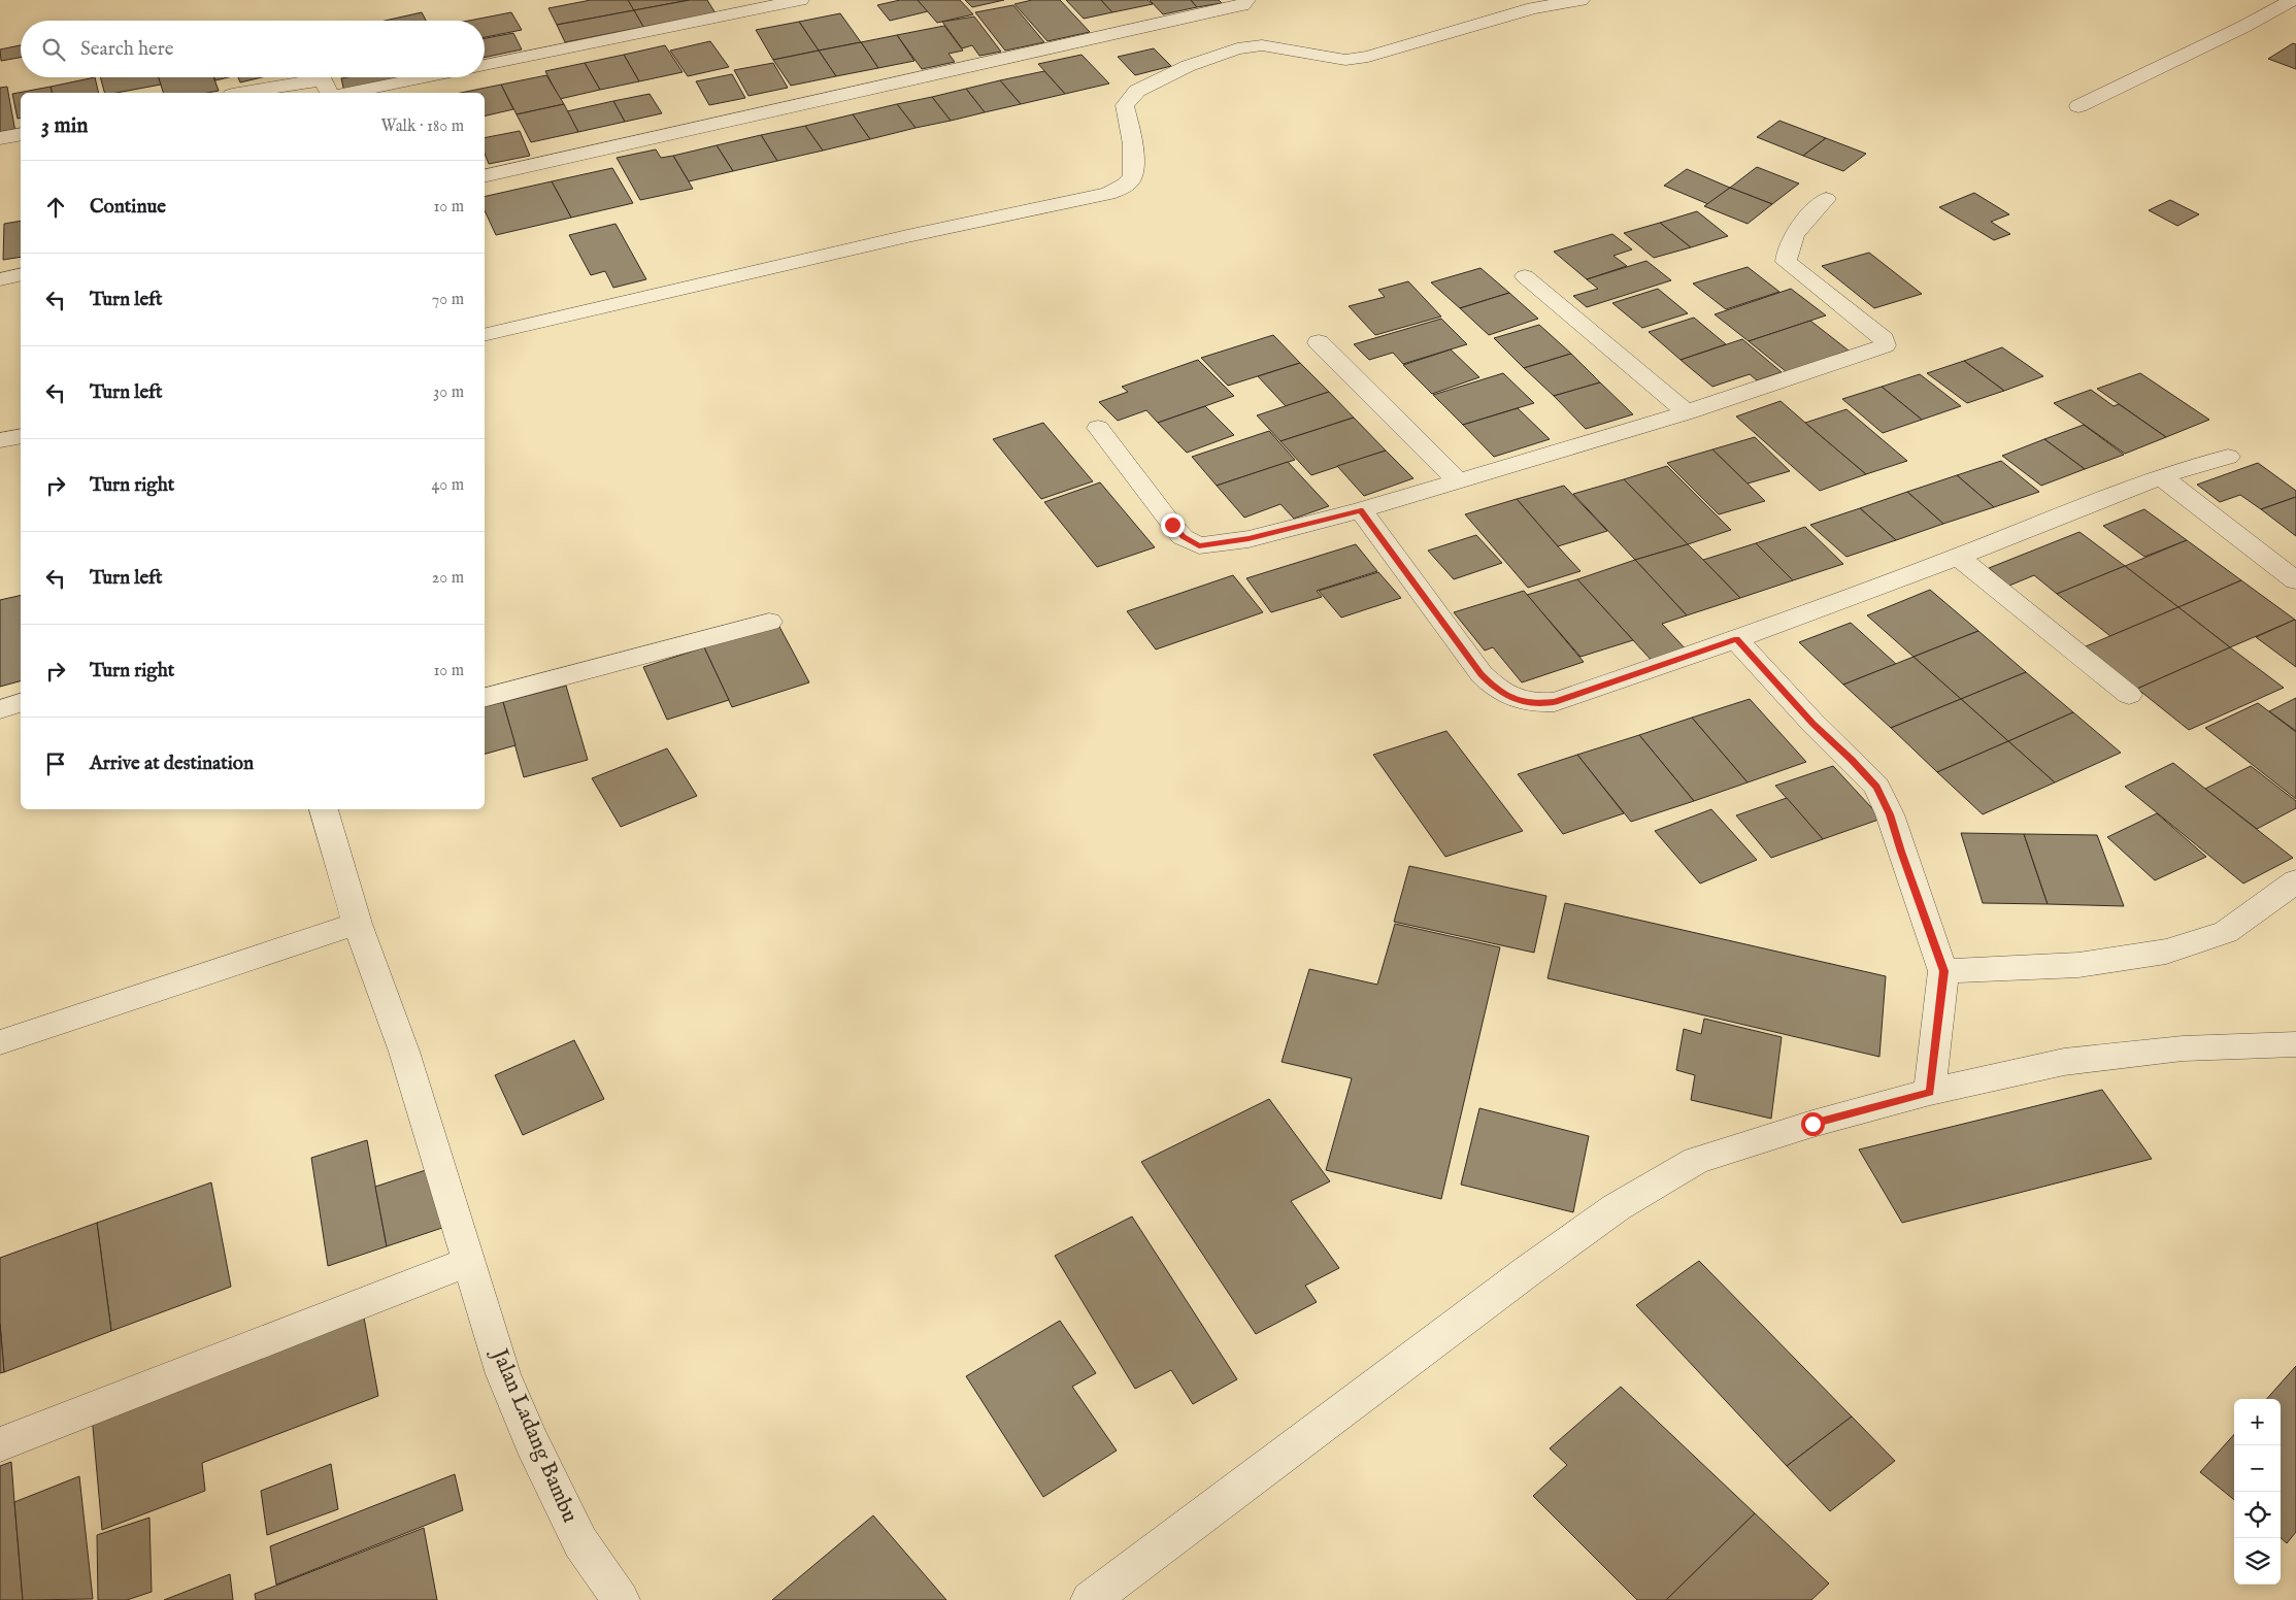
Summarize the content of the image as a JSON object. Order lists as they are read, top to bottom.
{
  "streets": {
    "street": ["Jalan Ladang Bambu"]
  },
  "page": {
    "search": "Search here",
    "heading": ["3 min", "Walk · 180 m"],
    "list": [
      ["Continue", "10 m"],
      ["Turn left", "70 m"],
      ["Turn left", "30 m"],
      ["Turn right", "40 m"],
      ["Turn left", "20 m"],
      ["Turn right", "10 m"],
      "Arrive at destination"
    ],
    "map_buttons": ["+", "−"]
  }
}
